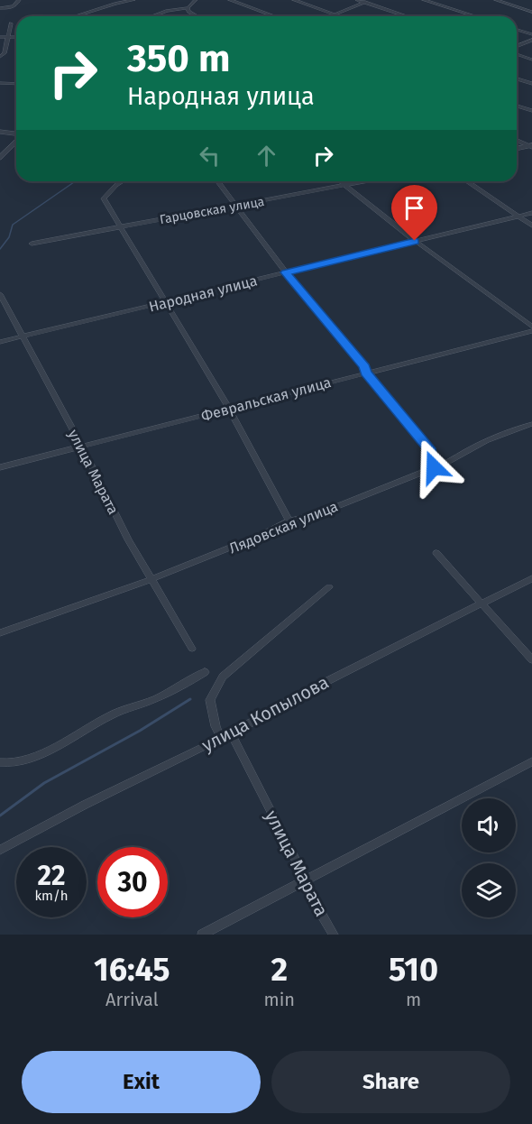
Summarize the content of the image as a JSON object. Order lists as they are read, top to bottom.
{
  "streets": {
    "street": [
      "Гарцовская улица",
      "Народная улица",
      "Февральская улица",
      "улица Марата",
      "Лядовская улица",
      "улица Копылова"
    ]
  },
  "crossings": [
    ["Народная улица", "улица Марата"],
    ["Февральская улица", "улица Марата"],
    ["улица Марата", "Лядовская улица"],
    ["улица Марата", "улица Копылова"]
  ],
  "page": {
    "turn": ["350 m", "Народная улица"],
    "speed": "22 km/h",
    "limit": "30",
    "eta": [
      "16:45",
      "Arrival",
      "2",
      "min",
      "510",
      "m"
    ],
    "buttons": ["Exit", "Share"]
  }
}
